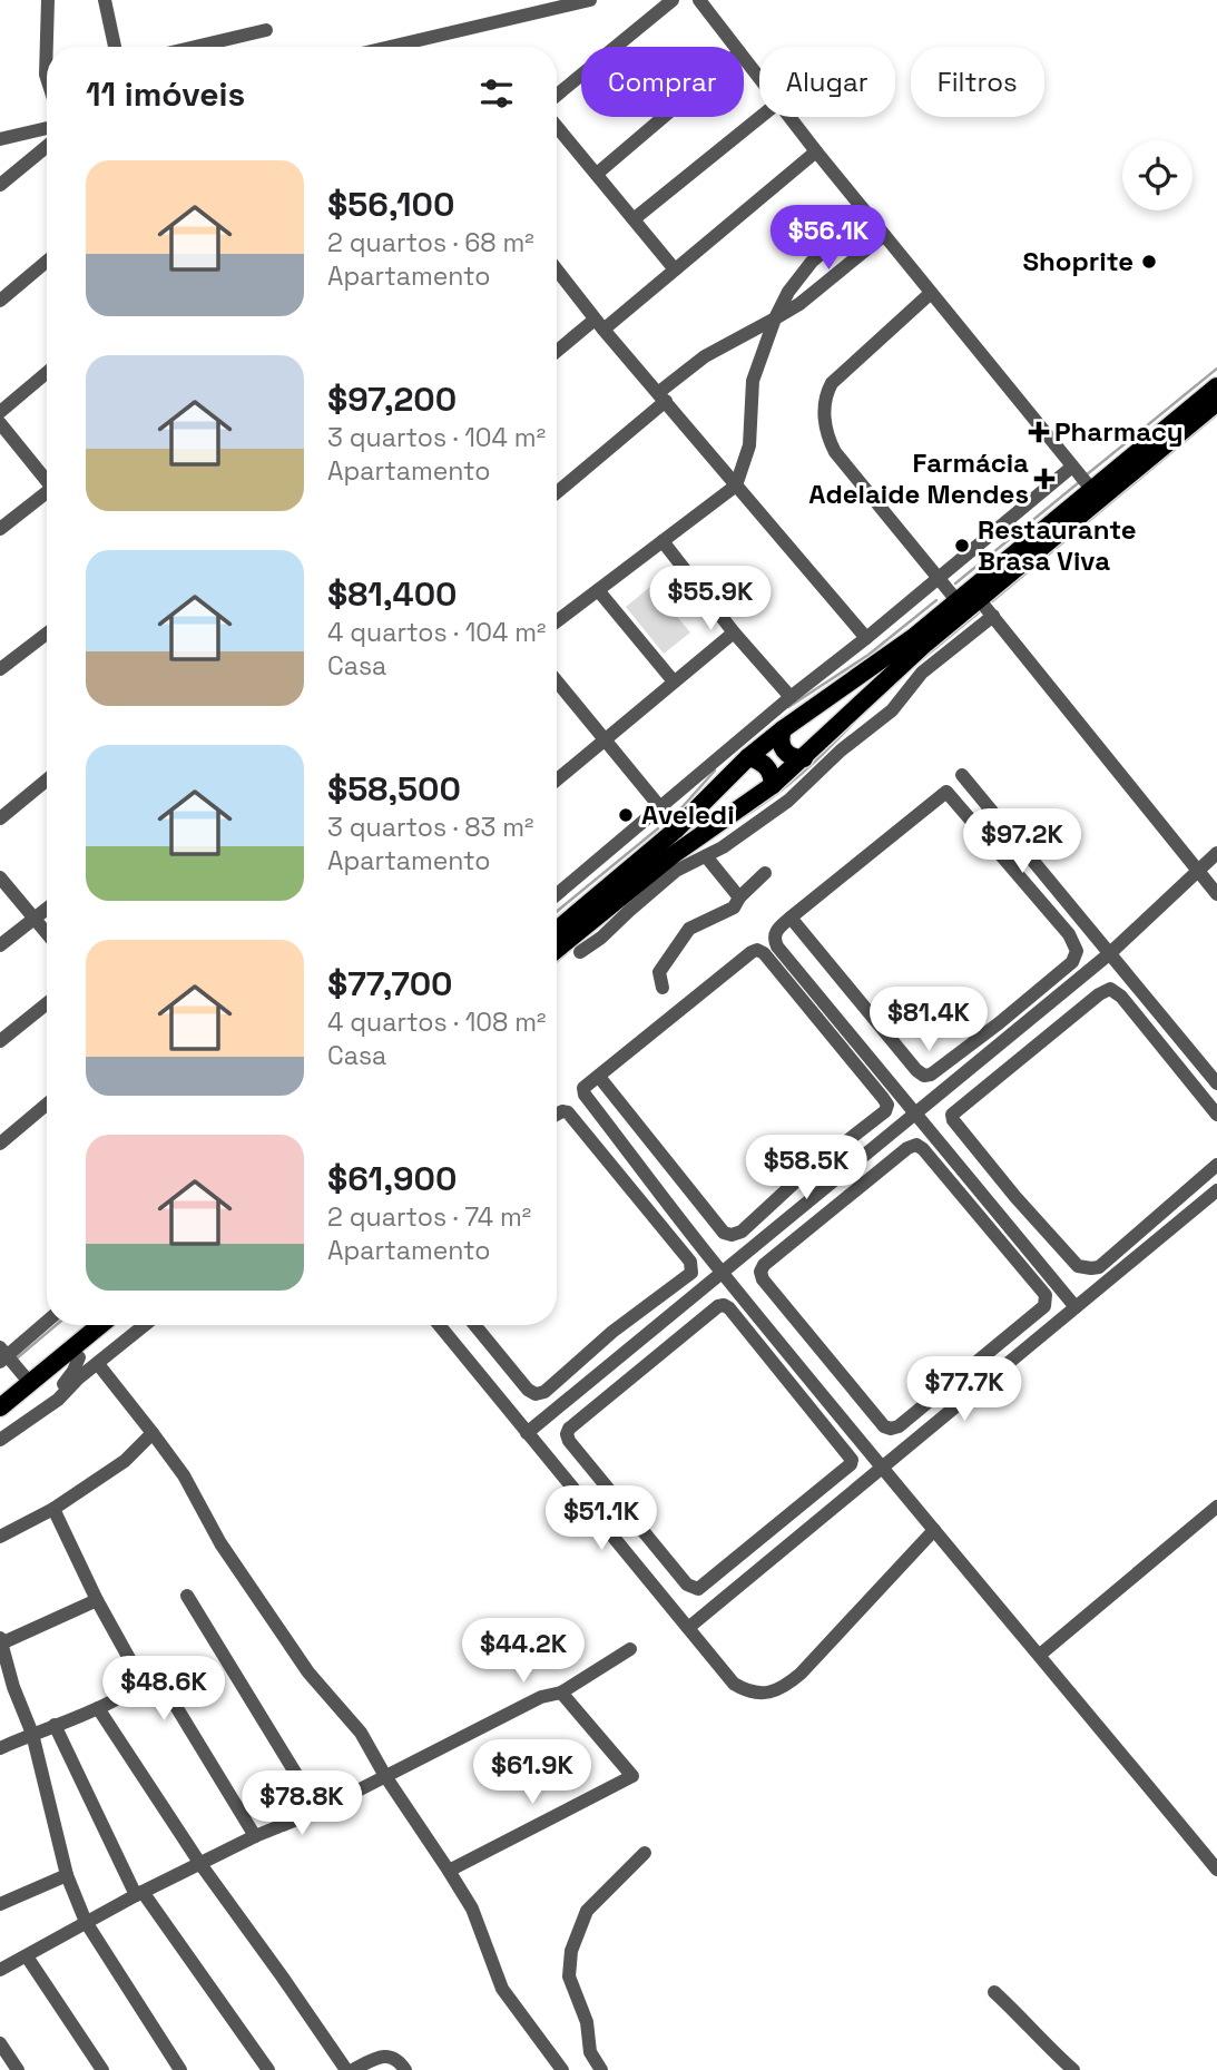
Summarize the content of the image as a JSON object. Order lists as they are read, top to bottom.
{
  "places": {
    "other": ["Shoprite", "Restaurante Brasa Viva", "Aveledi"],
    "health": ["Pharmacy", "Farmácia Adelaide Mendes"]
  },
  "page": {
    "chip": ["Comprar", "Alugar", "Filtros"],
    "heading": "11 imóveis",
    "list": [
      {
        "name": "$56,100",
        "note": "2 quartos · 68 m² · Apartamento"
      },
      {
        "name": "$97,200",
        "note": "3 quartos · 104 m² · Apartamento"
      },
      {
        "name": "$81,400",
        "note": "4 quartos · 104 m² · Casa"
      },
      {
        "name": "$58,500",
        "note": "3 quartos · 83 m² · Apartamento"
      },
      {
        "name": "$77,700",
        "note": "4 quartos · 108 m² · Casa"
      },
      {
        "name": "$61,900",
        "note": "2 quartos · 74 m² · Apartamento"
      }
    ],
    "price": [
      "$56.1K",
      "$55.9K",
      "$97.2K",
      "$81.4K",
      "$58.5K",
      "$77.7K",
      "$51.1K",
      "$44.2K",
      "$48.6K",
      "$61.9K",
      "$78.8K"
    ]
  }
}
